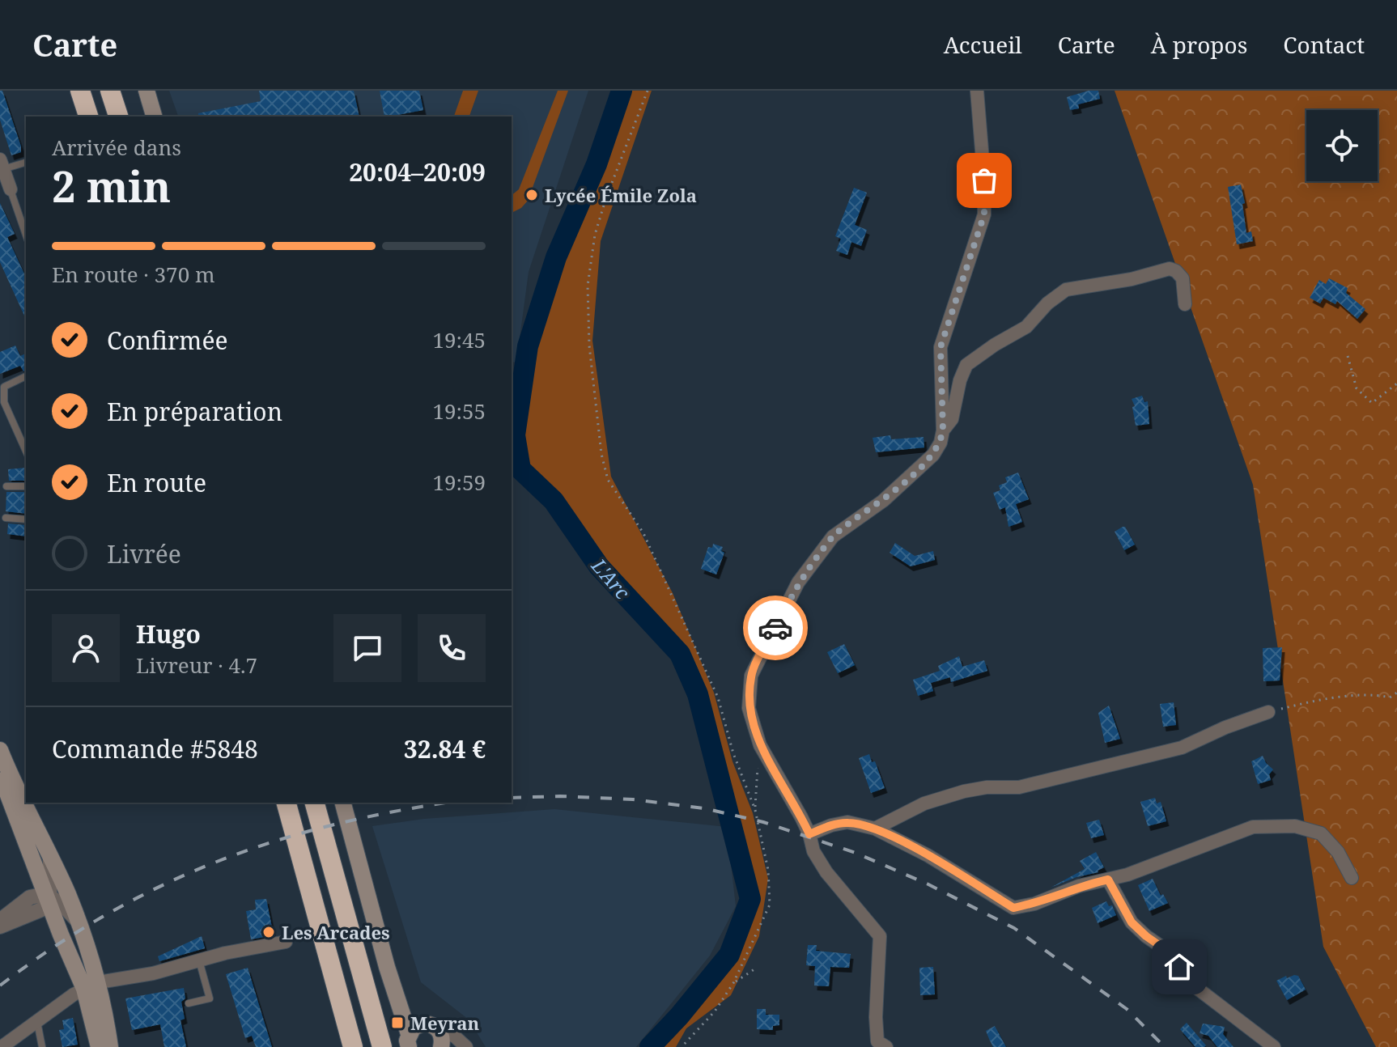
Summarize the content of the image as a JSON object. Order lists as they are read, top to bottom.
{
  "water": ["L'Arc"],
  "places": {
    "other": ["Lycée Émile Zola", "Les Arcades"],
    "transit": ["Meyran"]
  },
  "page": {
    "header": "Carte",
    "nav": [
      "Accueil",
      "Carte",
      "À propos",
      "Contact"
    ],
    "heading": ["2 min", "Arrivée dans", "20:04–20:09"],
    "panel": [
      "Hugo",
      "Livreur · 4.7",
      "Commande #5848",
      "32.84 €"
    ],
    "bar": "En route · 370 m",
    "list": [
      ["Confirmée", "19:45"],
      ["En préparation", "19:55"],
      ["En route", "19:59"],
      "Livrée"
    ]
  }
}
